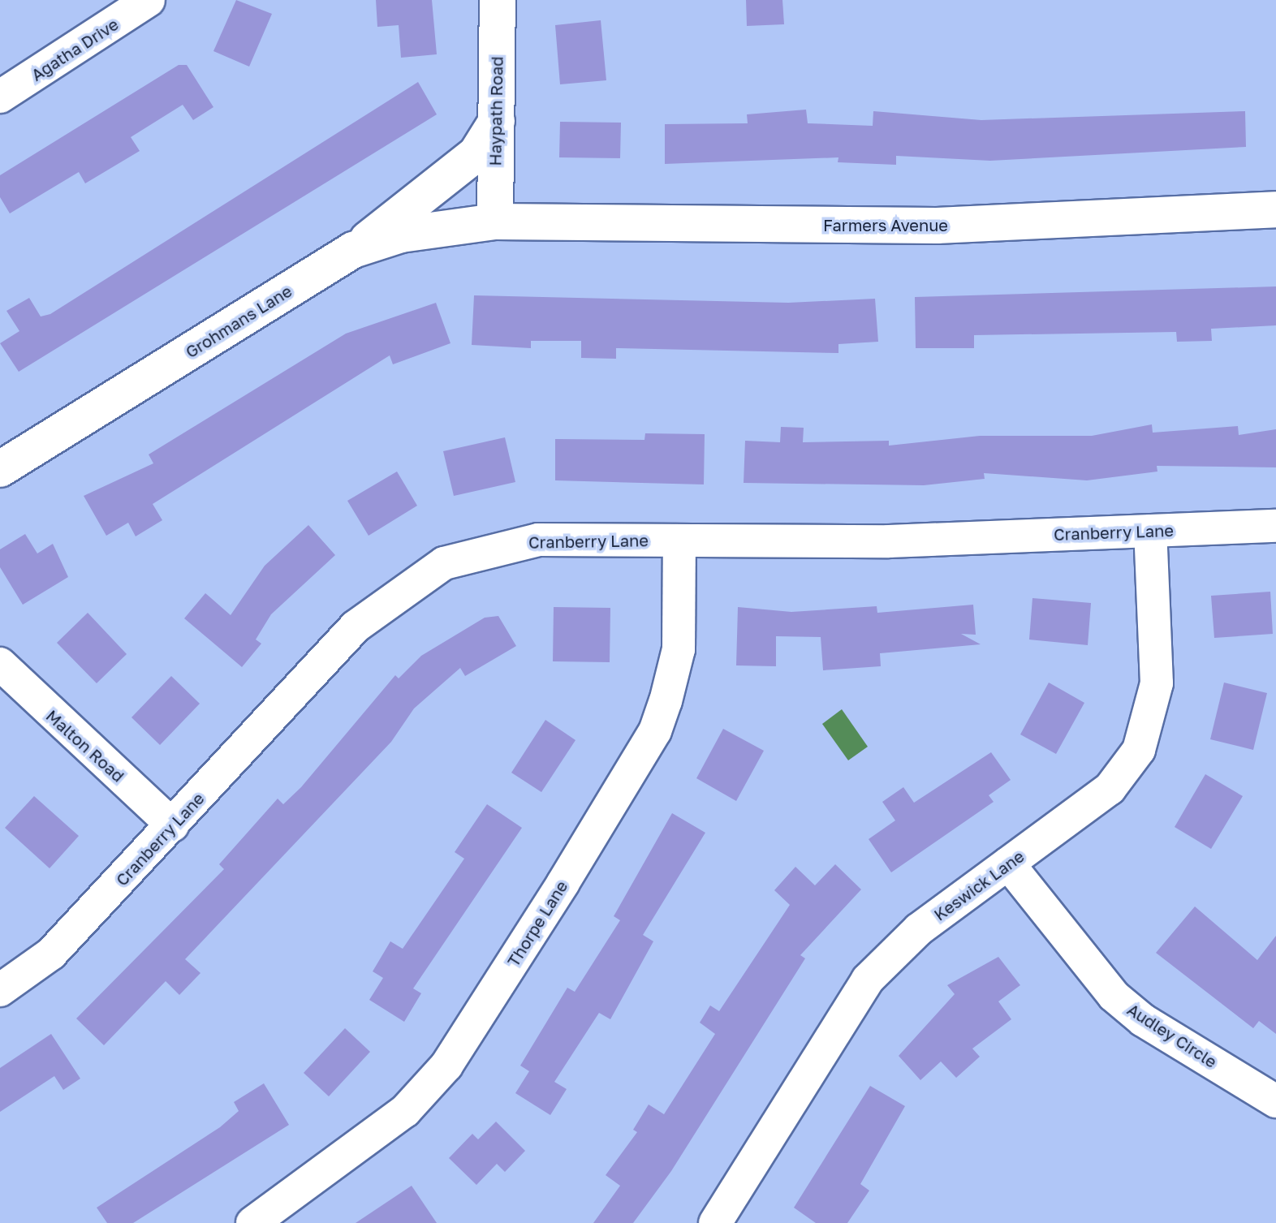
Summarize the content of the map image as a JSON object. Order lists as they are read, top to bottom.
{
  "streets": {
    "street": [
      "Agatha Drive",
      "Haypath Road",
      "Farmers Avenue",
      "Grohmans Lane",
      "Cranberry Lane",
      "Malton Road",
      "Keswick Lane",
      "Thorpe Lane",
      "Audley Circle"
    ]
  },
  "crossings": [
    ["Haypath Road", "Farmers Avenue"],
    ["Haypath Road", "Grohmans Lane"],
    ["Farmers Avenue", "Grohmans Lane"],
    ["Cranberry Lane", "Malton Road"],
    ["Cranberry Lane", "Keswick Lane"],
    ["Cranberry Lane", "Thorpe Lane"],
    ["Keswick Lane", "Audley Circle"]
  ]
}
